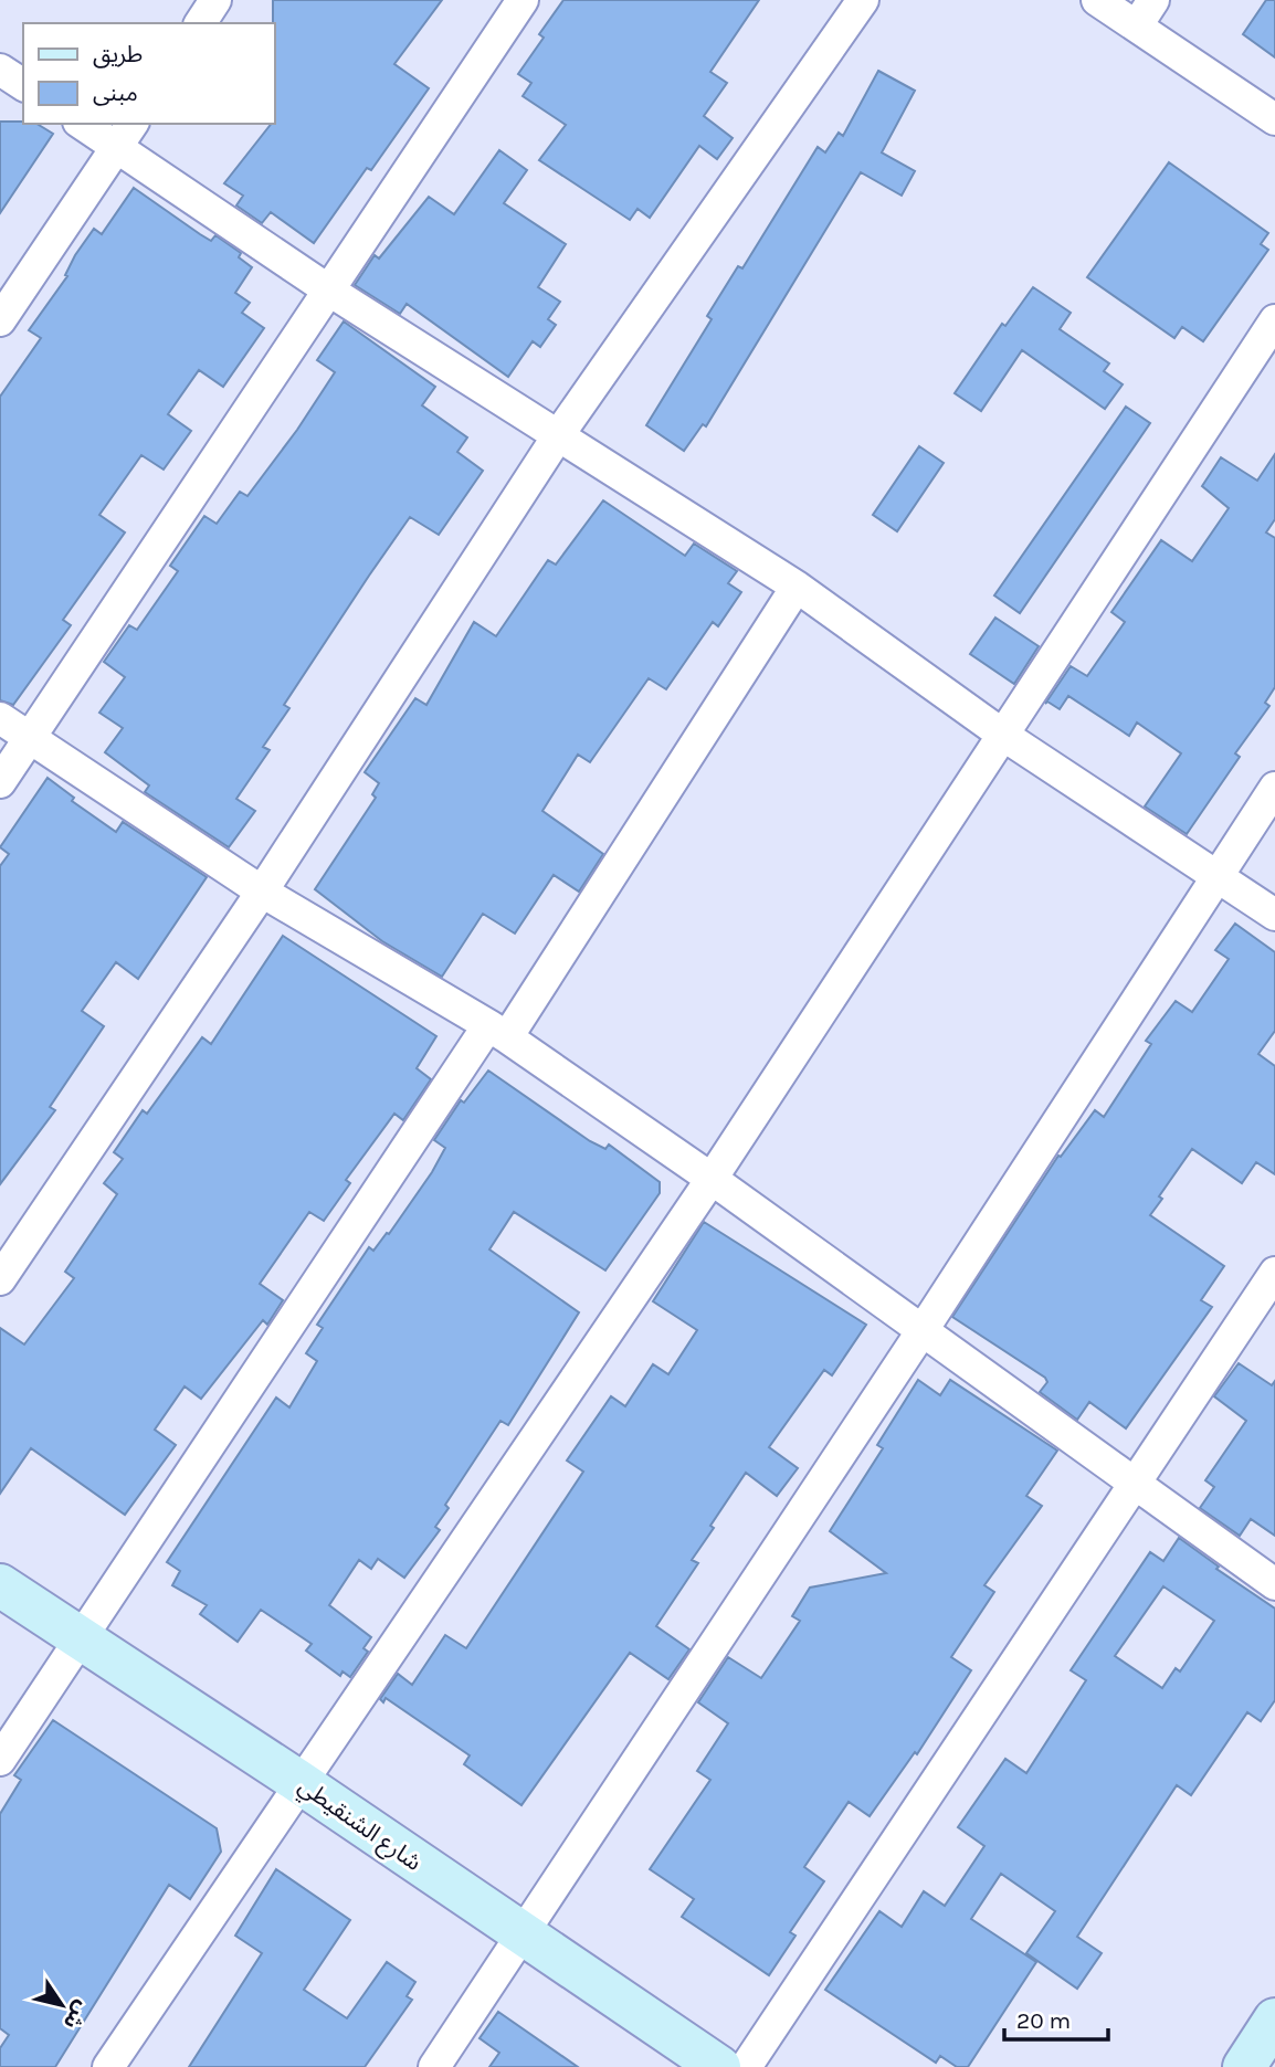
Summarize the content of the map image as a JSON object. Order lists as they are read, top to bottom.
{
  "streets": {
    "street": ["شارع الشنقيطي"]
  },
  "legend": ["طريق", "مبنى"],
  "scale_bar": "20 m",
  "north": "bottom right"
}
